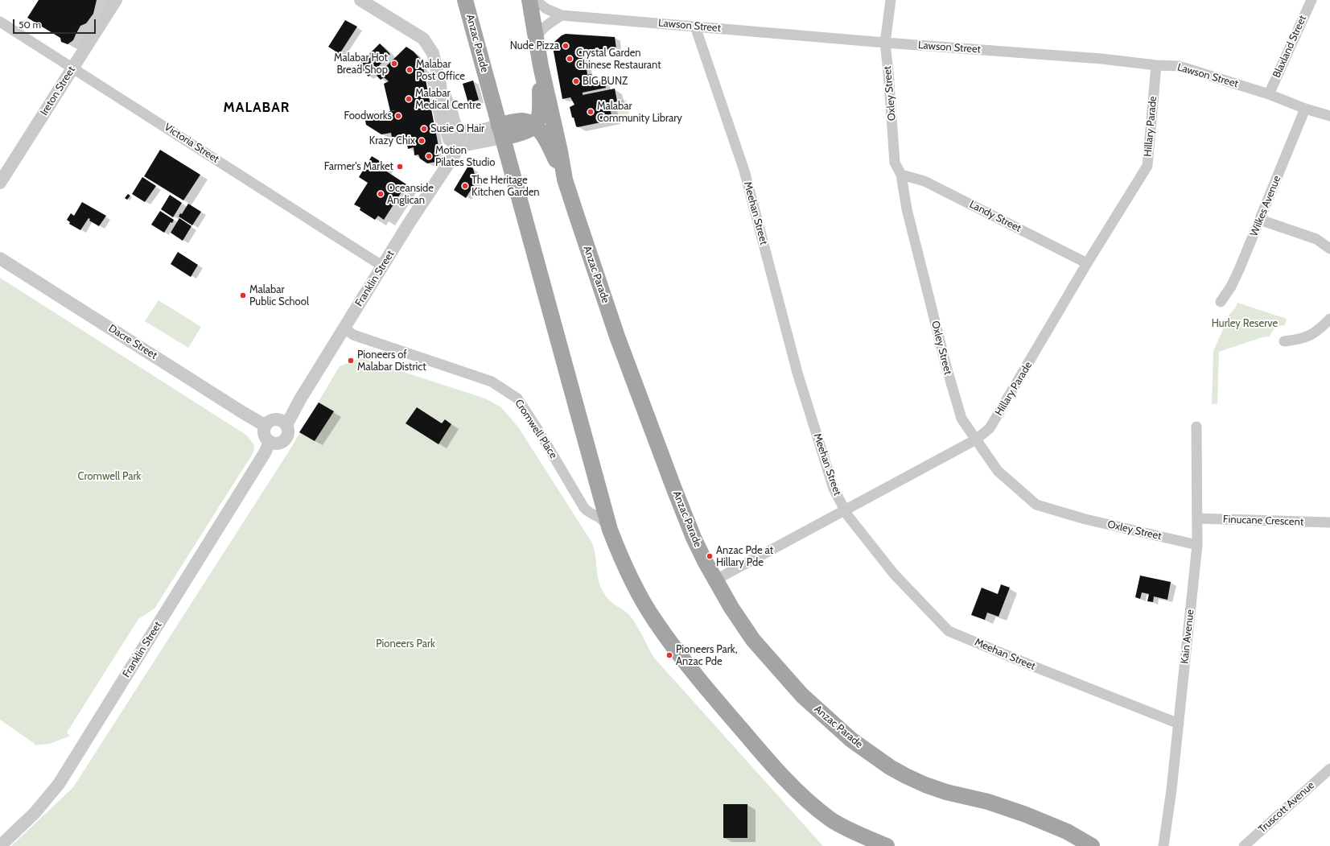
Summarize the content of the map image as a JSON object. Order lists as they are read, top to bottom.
{
  "streets": {
    "main road": ["Anzac Parade"],
    "street": [
      "Lawson Street",
      "Blaxland Street",
      "Ireton Street",
      "Oxley Street",
      "Hillary Parade",
      "Victoria Street",
      "Wilkes Avenue",
      "Meehan Street",
      "Landy Street",
      "Franklin Street",
      "Dacre Street",
      "Cromwell Place",
      "Finucane Crescent",
      "Kain Avenue",
      "Truscott Avenue"
    ]
  },
  "crossings": [
    ["Lawson Street", "Blaxland Street"],
    ["Lawson Street", "Oxley Street"],
    ["Lawson Street", "Hillary Parade"],
    ["Lawson Street", "Wilkes Avenue"],
    ["Lawson Street", "Meehan Street"],
    ["Anzac Parade", "Hillary Parade"],
    ["Anzac Parade", "Cromwell Place"],
    ["Ireton Street", "Victoria Street"],
    ["Oxley Street", "Hillary Parade"],
    ["Oxley Street", "Landy Street"],
    ["Oxley Street", "Kain Avenue"],
    ["Hillary Parade", "Meehan Street"],
    ["Hillary Parade", "Landy Street"],
    ["Victoria Street", "Franklin Street"],
    ["Meehan Street", "Kain Avenue"],
    ["Franklin Street", "Dacre Street"],
    ["Franklin Street", "Cromwell Place"],
    ["Finucane Crescent", "Kain Avenue"]
  ],
  "districts": ["MALABAR"],
  "parks": ["Hurley Reserve", "Cromwell Park", "Pioneers Park"],
  "places": [
    "Nude Pizza",
    "Crystal Garden Chinese Restaurant",
    "Malabar Hot Bread Shop",
    "Malabar Post Office",
    "BIG BUNZ",
    "Malabar Medical Centre",
    "Malabar Community Library",
    "Foodworks",
    "Susie Q Hair",
    "Krazy Chix",
    "Motion Pilates Studio",
    "Farmer's Market",
    "The Heritage Kitchen Garden",
    "Oceanside Anglican",
    "Malabar Public School",
    "Pioneers of Malabar District",
    "Anzac Pde at Hillary Pde",
    "Pioneers Park, Anzac Pde"
  ],
  "scale_bar": "50 m"
}
